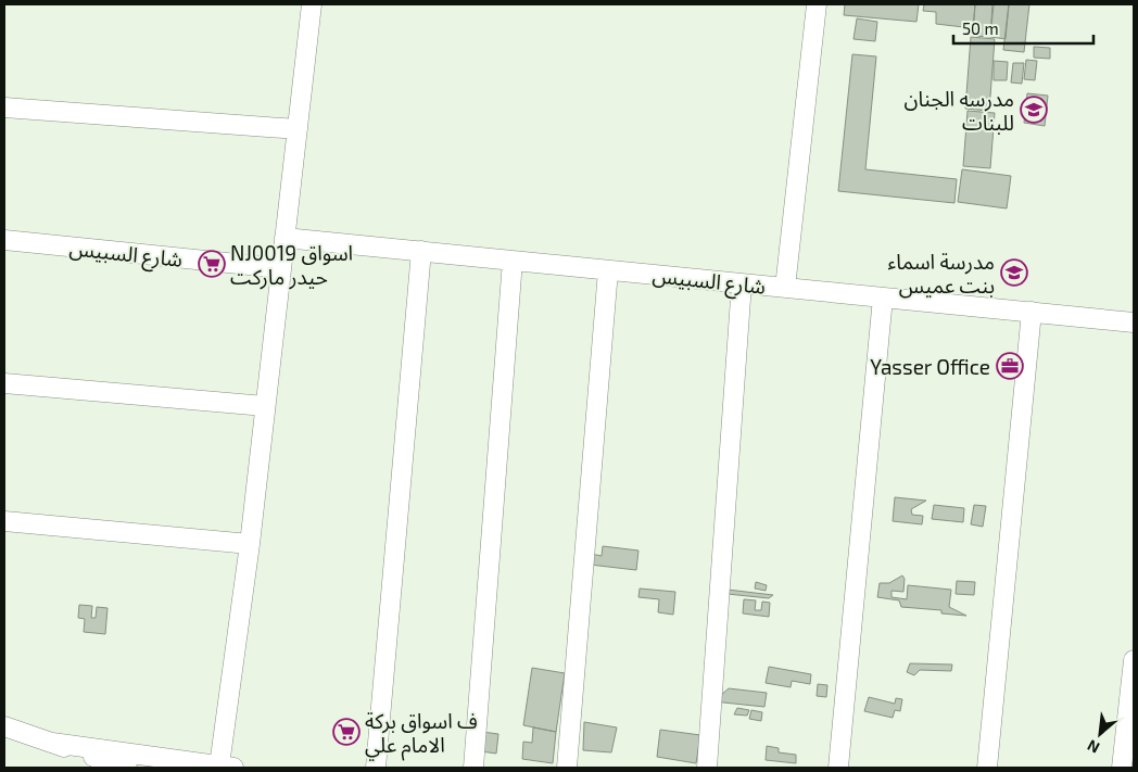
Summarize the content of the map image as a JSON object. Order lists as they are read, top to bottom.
{
  "streets": {
    "street": ["شارع السبيس"]
  },
  "places": {
    "school or university": ["مدرسه الجنان للبنات", "مدرسة اسماء بنت عميس"],
    "supermarket": ["NJ0019 اسواق حيدر ماركت", "ف اسواق بركة الامام علي"],
    "office": ["Yasser Office"]
  },
  "scale_bar": "50 m",
  "north": "bottom left"
}
